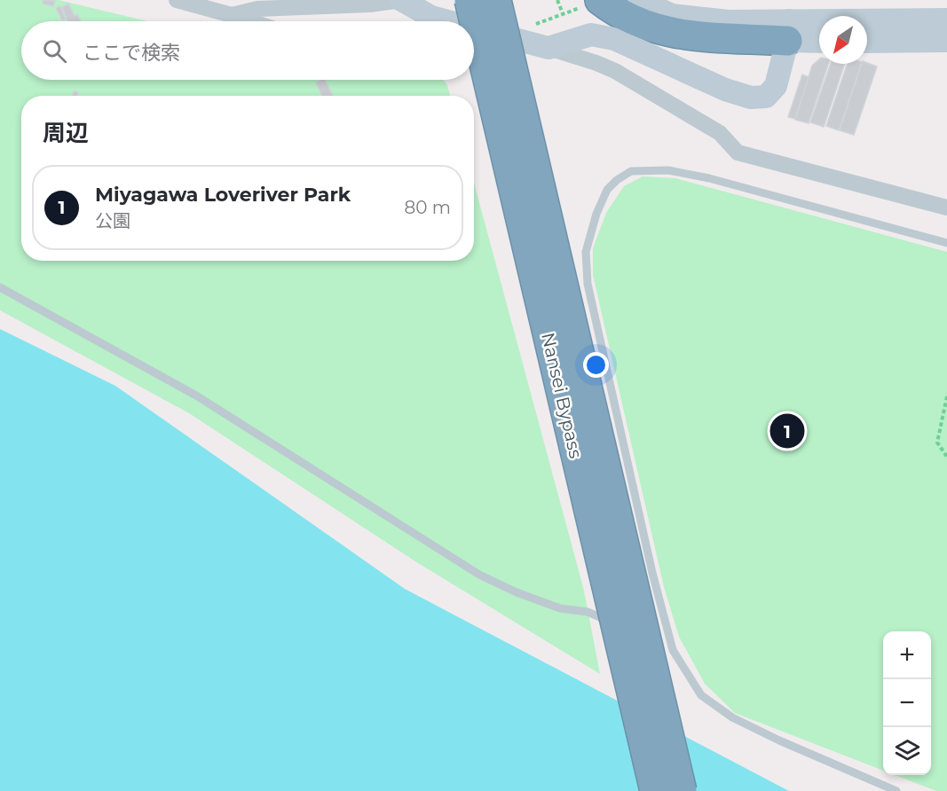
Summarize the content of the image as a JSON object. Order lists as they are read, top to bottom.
{
  "streets": {
    "highway": ["Nansei Bypass"]
  },
  "north": "bottom left",
  "page": {
    "search": "ここで検索",
    "heading": "周辺",
    "list": [
      {
        "mark": "1",
        "name": "Miyagawa Loveriver Park",
        "note": "公園",
        "value": "80 m"
      }
    ],
    "pins": "1",
    "map_buttons": ["+", "−"]
  }
}
